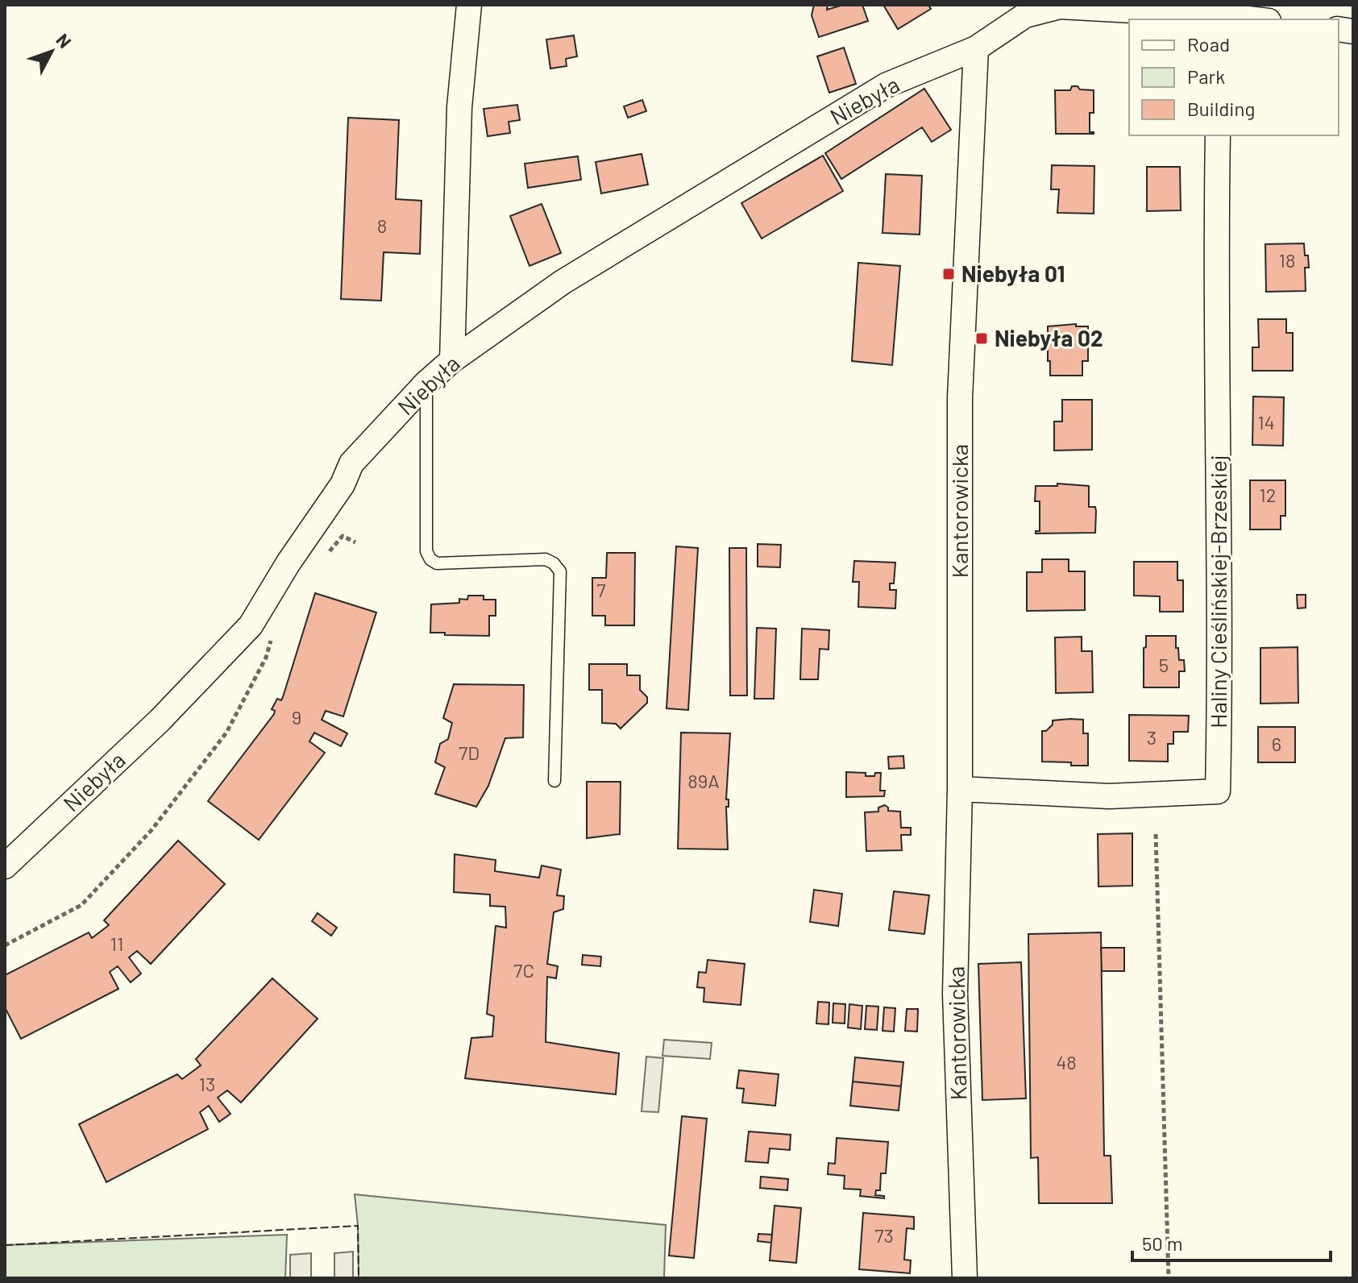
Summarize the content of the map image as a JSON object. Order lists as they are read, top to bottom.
{
  "streets": {
    "street": ["Niebyła", "Kantorowicka", "Haliny Cieślińskiej-Brzeskiej"]
  },
  "crossings": [
    ["Niebyła", "Kantorowicka"],
    ["Kantorowicka", "Haliny Cieślińskiej-Brzeskiej"]
  ],
  "places": {
    "transit": ["Niebyła 01", "Niebyła 02"]
  },
  "house_numbers": [
    "8",
    "18",
    "14",
    "12",
    "7",
    "5",
    "9",
    "3",
    "6",
    "7D",
    "89A",
    "11",
    "7C",
    "48",
    "13",
    "73"
  ],
  "legend": ["Road", "Park", "Building"],
  "scale_bar": "50 m",
  "north": "top right"
}
